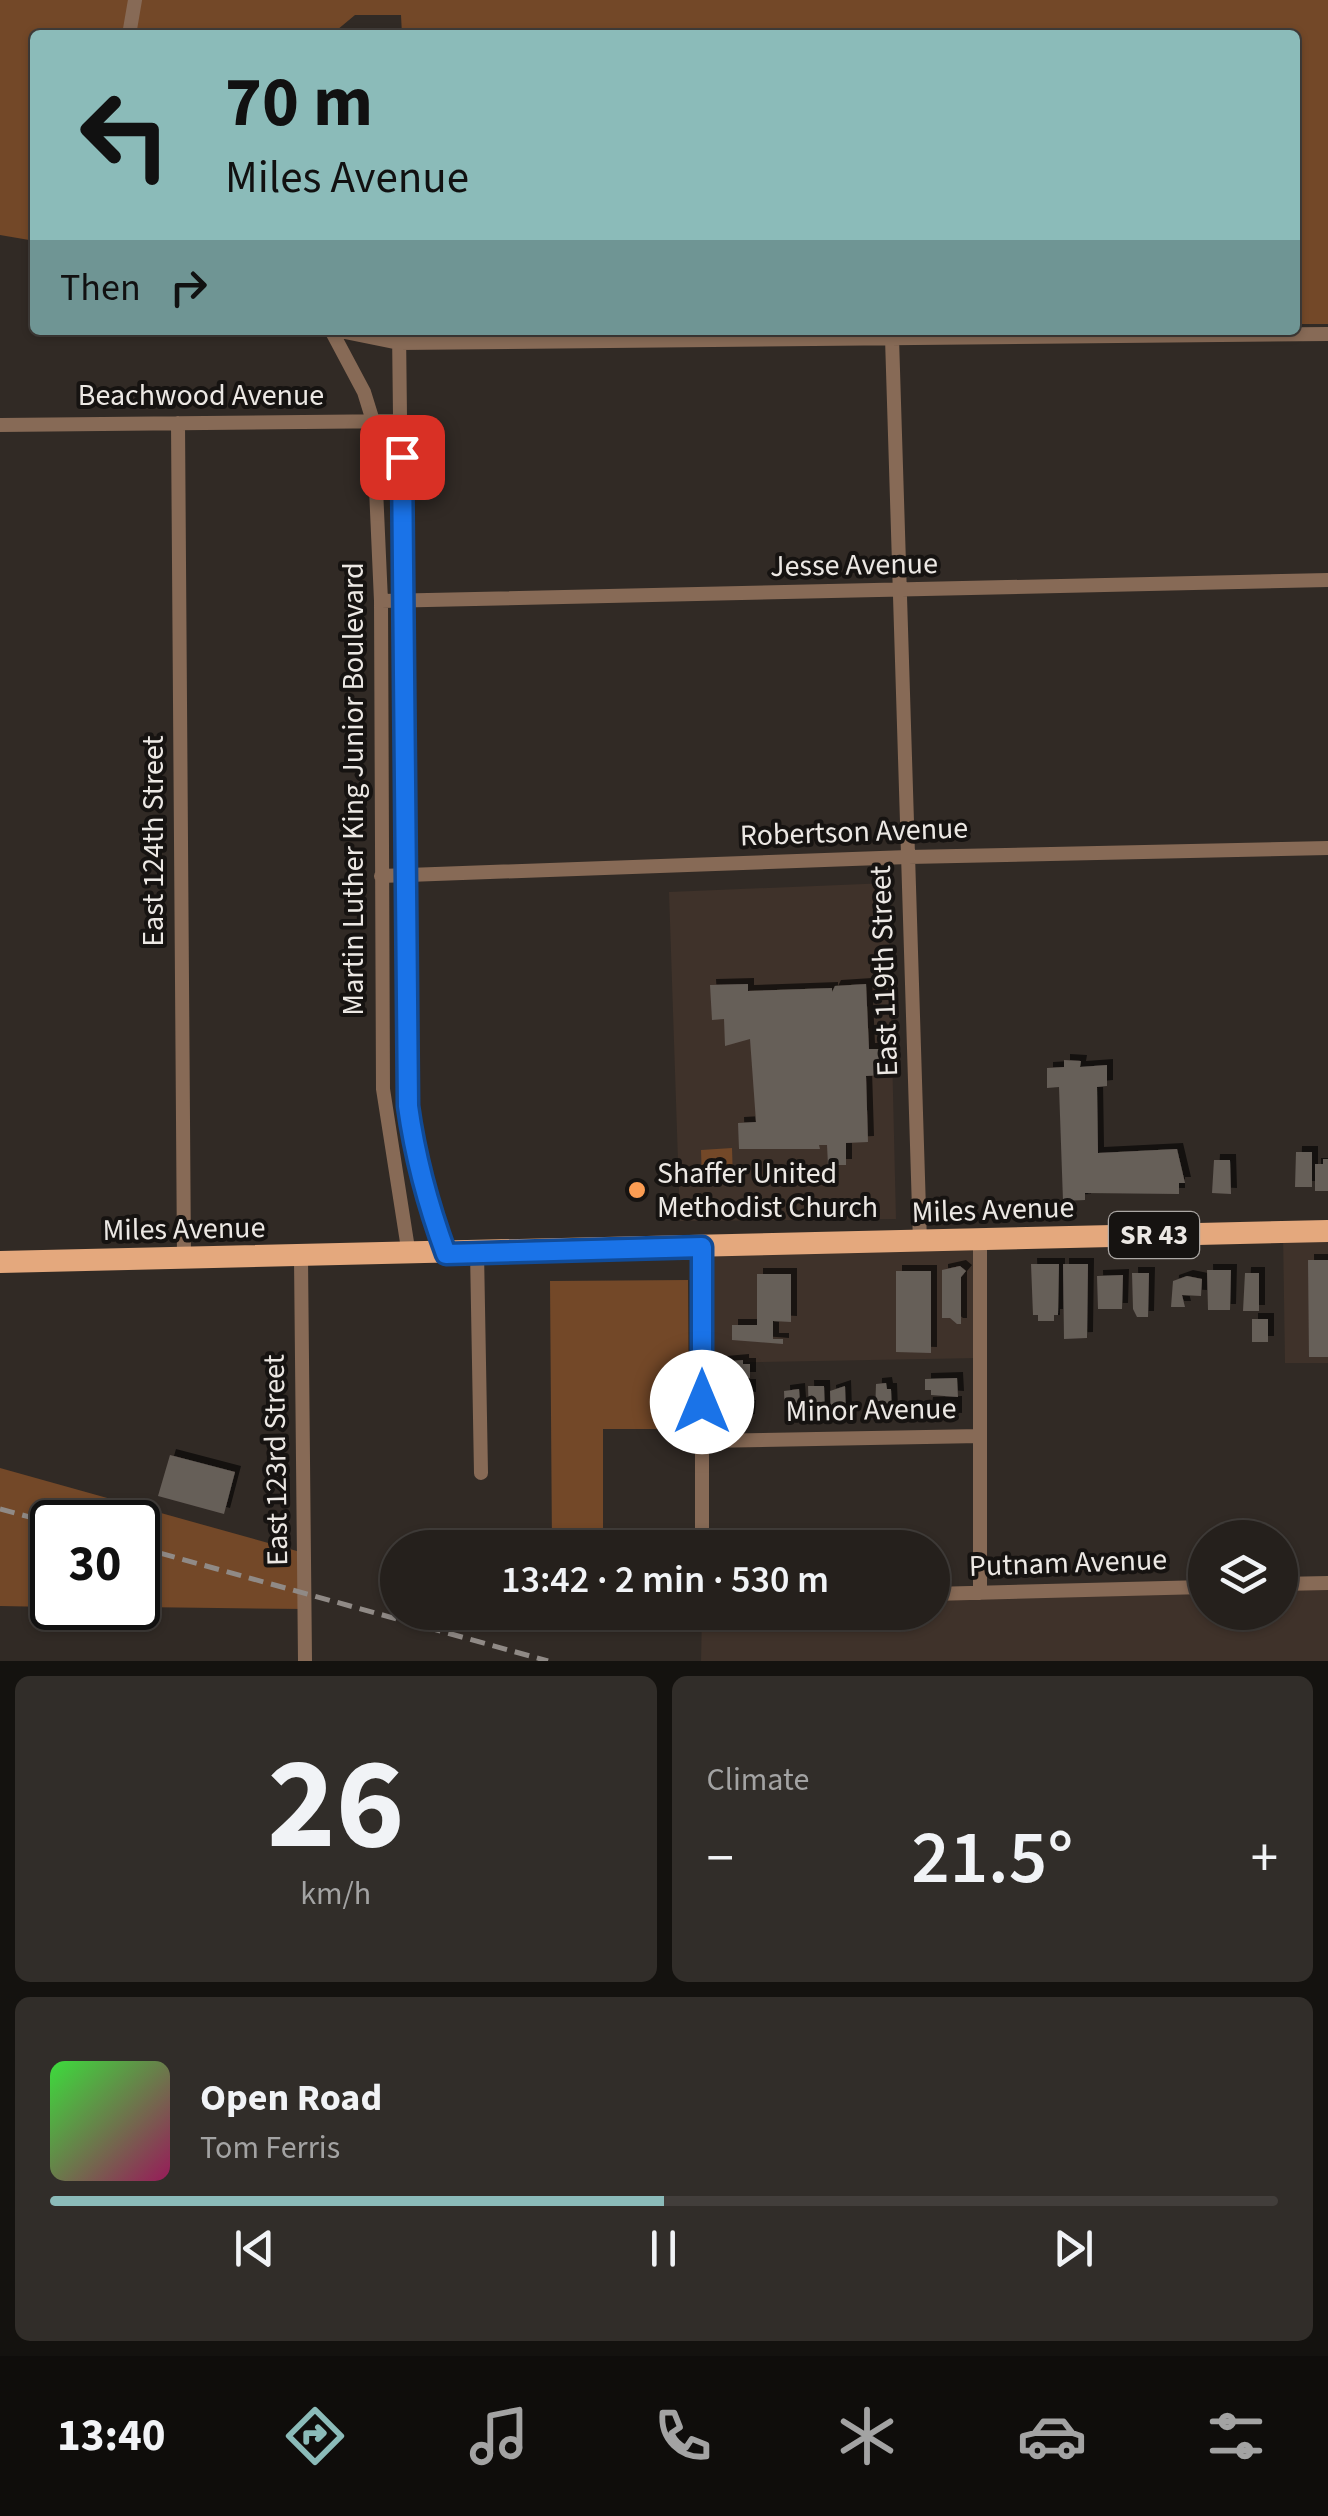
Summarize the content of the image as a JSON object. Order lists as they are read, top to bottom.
{
  "streets": {
    "main road": ["Miles Avenue", "SR 43"],
    "street": [
      "Beachwood Avenue",
      "Jesse Avenue",
      "Martin Luther King Junior Boulevard",
      "Robertson Avenue",
      "East 124th Street",
      "East 119th Street",
      "Minor Avenue",
      "East 123rd Street",
      "Putnam Avenue"
    ]
  },
  "crossings": [
    ["Beachwood Avenue", "Martin Luther King Junior Boulevard"],
    ["Beachwood Avenue", "East 124th Street"],
    ["Jesse Avenue", "Martin Luther King Junior Boulevard"],
    ["Jesse Avenue", "East 119th Street"],
    ["Martin Luther King Junior Boulevard", "Robertson Avenue"],
    ["Martin Luther King Junior Boulevard", "Miles Avenue"],
    ["Robertson Avenue", "East 119th Street"],
    ["East 124th Street", "Miles Avenue"],
    ["East 119th Street", "Miles Avenue"],
    ["Miles Avenue", "East 123rd Street"]
  ],
  "places": ["Shaffer United Methodist Church"],
  "page": {
    "turn": ["70 m", "Miles Avenue"],
    "then": "Then",
    "limit": "30",
    "trip": "13:42 · 2 min · 530 m",
    "tile": [
      ["26", "km/h"],
      "Climate"
    ],
    "heat": ["−", "21.5°", "+"],
    "song": ["Open Road", "Tom Ferris"],
    "tabs": "13:40"
  }
}
